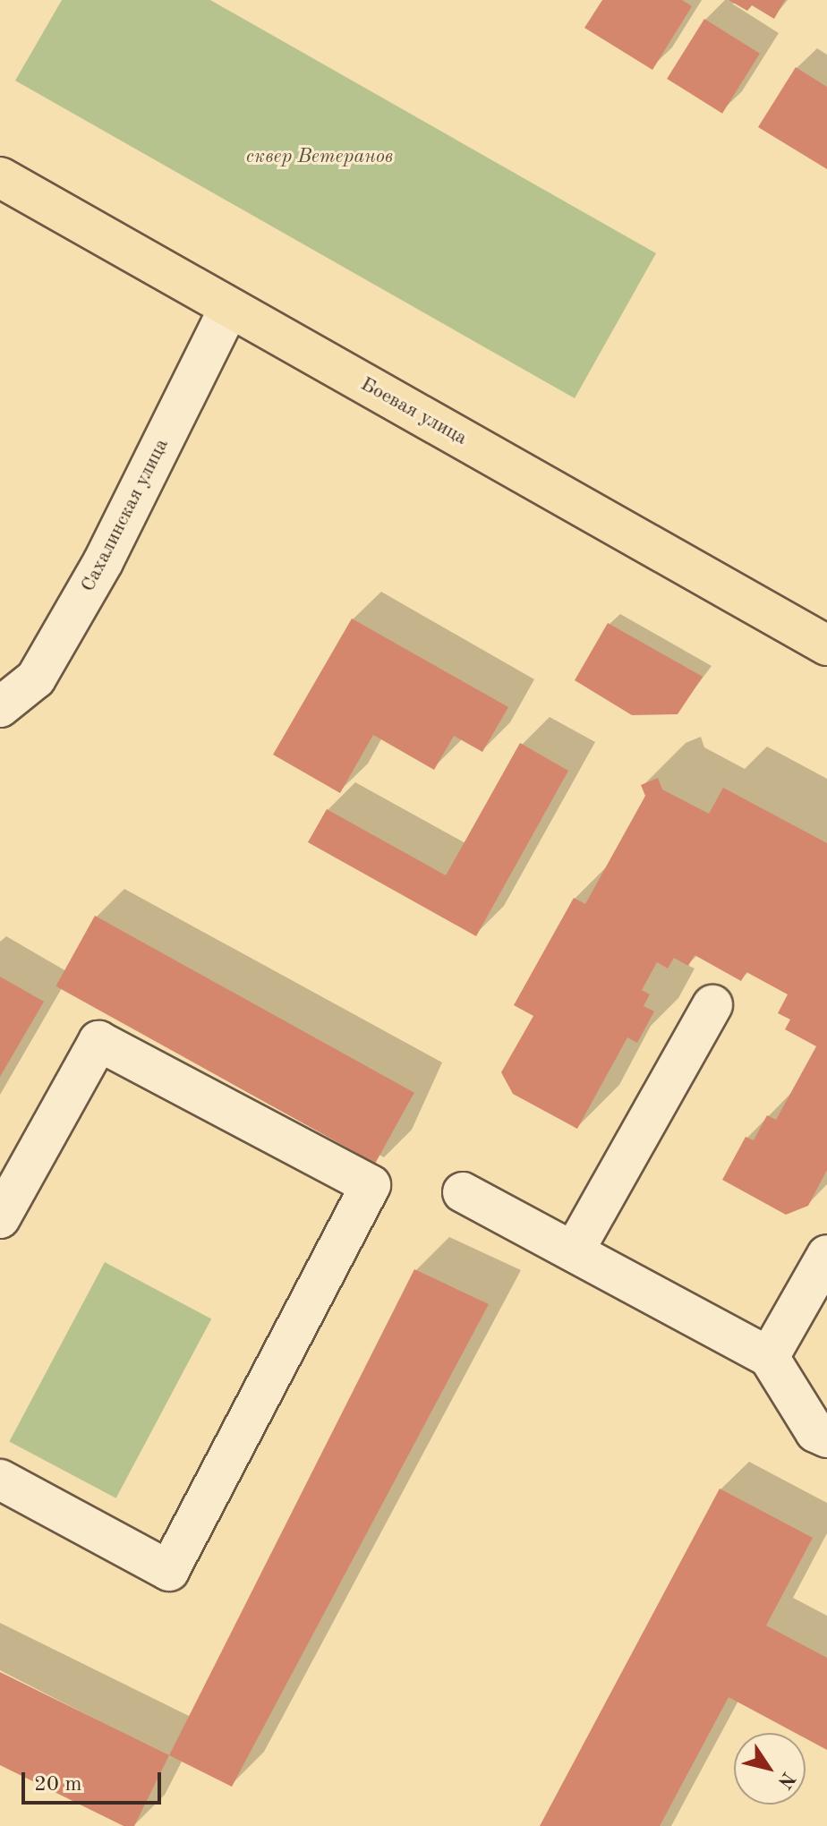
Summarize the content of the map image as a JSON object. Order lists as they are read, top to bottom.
{
  "streets": {
    "main road": ["Боевая улица"],
    "street": ["Сахалинская улица"]
  },
  "crossings": [
    ["Боевая улица", "Сахалинская улица"]
  ],
  "parks": ["сквер Ветеранов"],
  "scale_bar": "20 m",
  "north": "bottom right"
}
